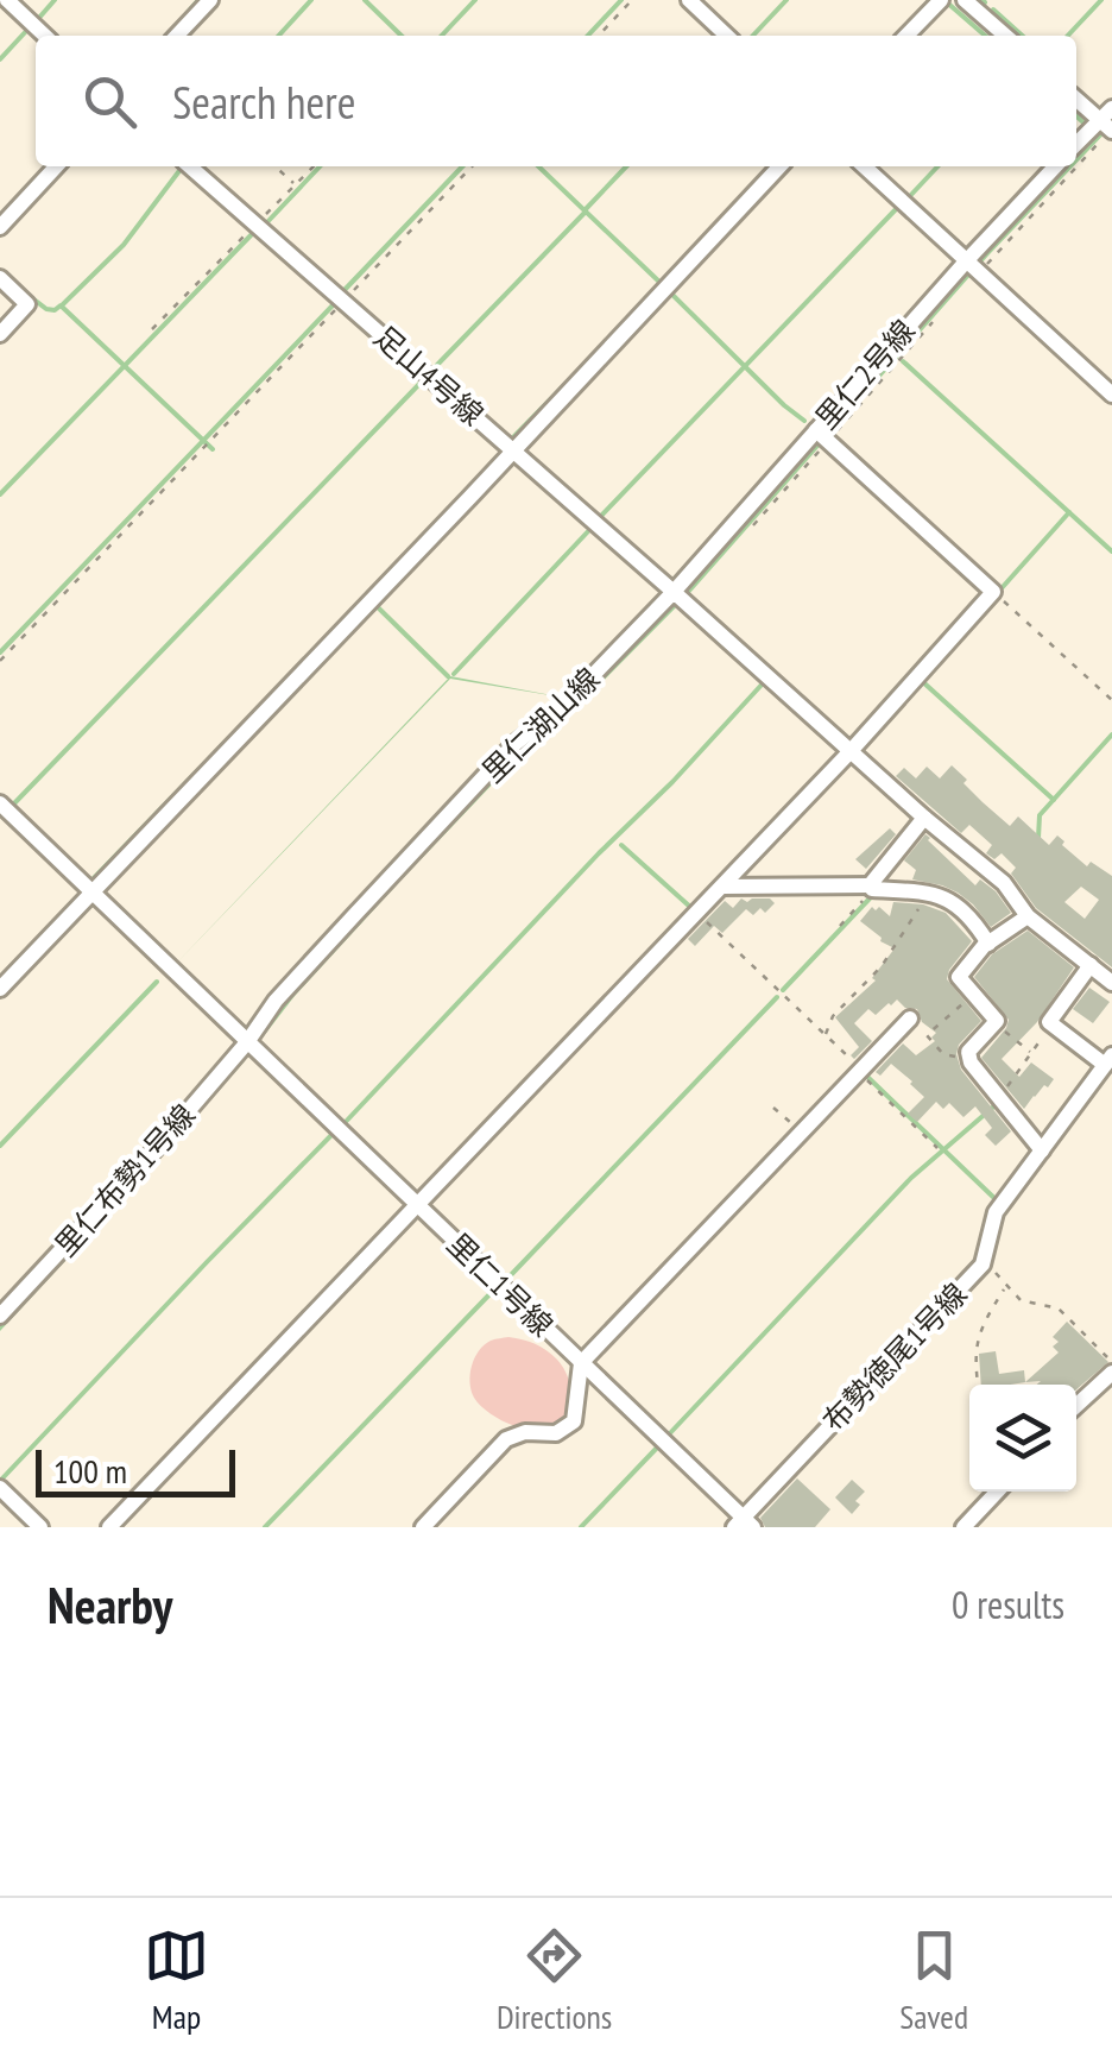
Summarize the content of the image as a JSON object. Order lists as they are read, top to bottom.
{
  "streets": {
    "street": [
      "里仁2号線",
      "足山4号線",
      "里仁湖山線",
      "里仁布勢1号線",
      "里仁1号線",
      "布勢徳尾1号線"
    ]
  },
  "crossings": [
    ["里仁2号線", "足山4号線"],
    ["里仁2号線", "里仁湖山線"],
    ["足山4号線", "里仁湖山線"],
    ["里仁湖山線", "里仁布勢1号線"],
    ["里仁湖山線", "里仁1号線"],
    ["里仁布勢1号線", "里仁1号線"],
    ["里仁1号線", "布勢徳尾1号線"]
  ],
  "scale_bar": "100 m",
  "page": {
    "search": "Search here",
    "scale": "100 m",
    "heading": ["Nearby", "0 results"],
    "nav": ["Map", "Directions", "Saved"]
  }
}
